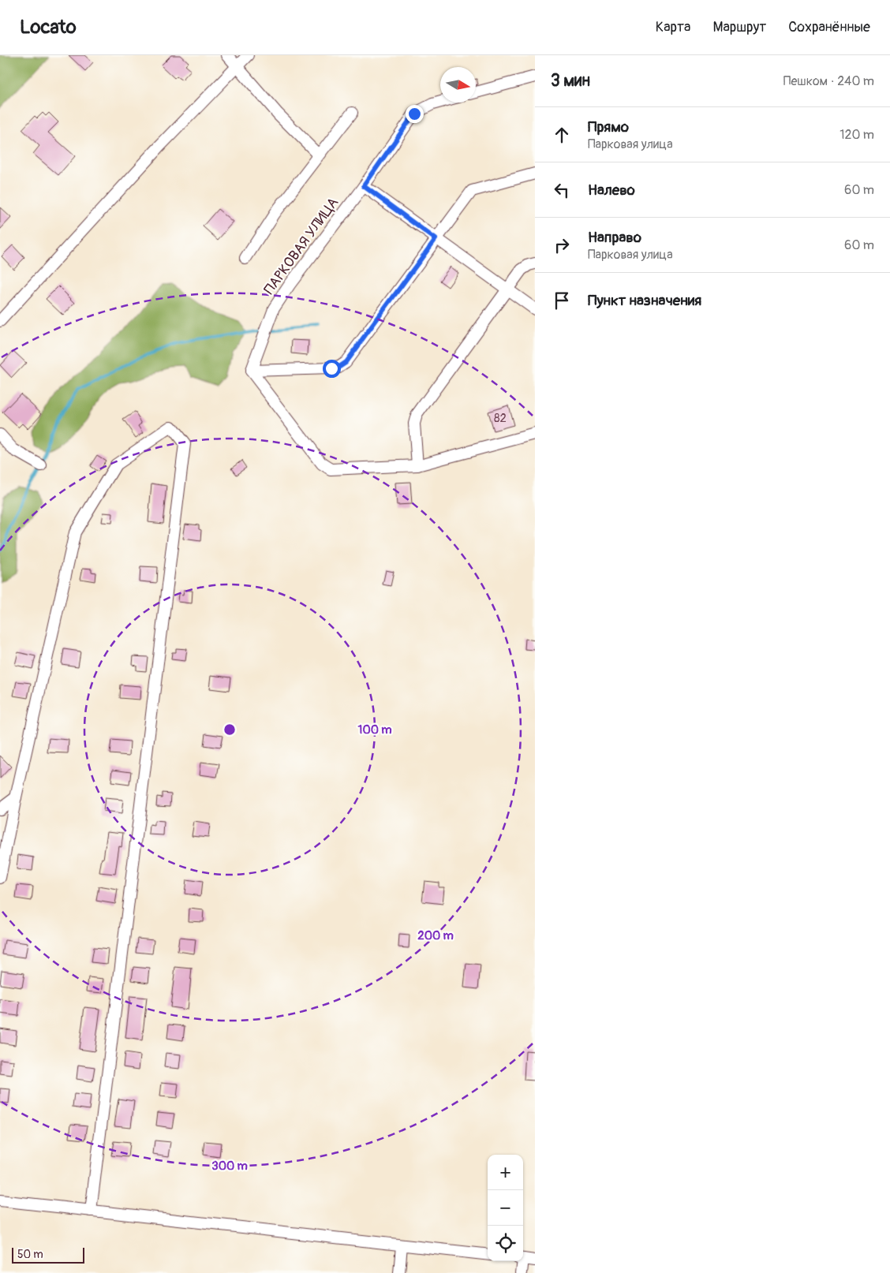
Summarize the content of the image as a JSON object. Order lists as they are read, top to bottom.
{
  "streets": {
    "street": ["ПАРКОВАЯ УЛИЦА"]
  },
  "house_numbers": ["82"],
  "scale_bar": "50 m",
  "north": "right",
  "page": {
    "header": "Locato",
    "nav": ["Карта", "Маршрут", "Сохранённые"],
    "heading": ["3 мин", "Пешком · 240 m"],
    "list": [
      ["Прямо", "Парковая улица", "120 m"],
      ["Налево", "60 m"],
      ["Направо", "Парковая улица", "60 m"],
      "Пункт назначения"
    ],
    "map_buttons": ["+", "−"],
    "scale": "50 m"
  },
  "rings": ["100 m", "200 m", "300 m"]
}
